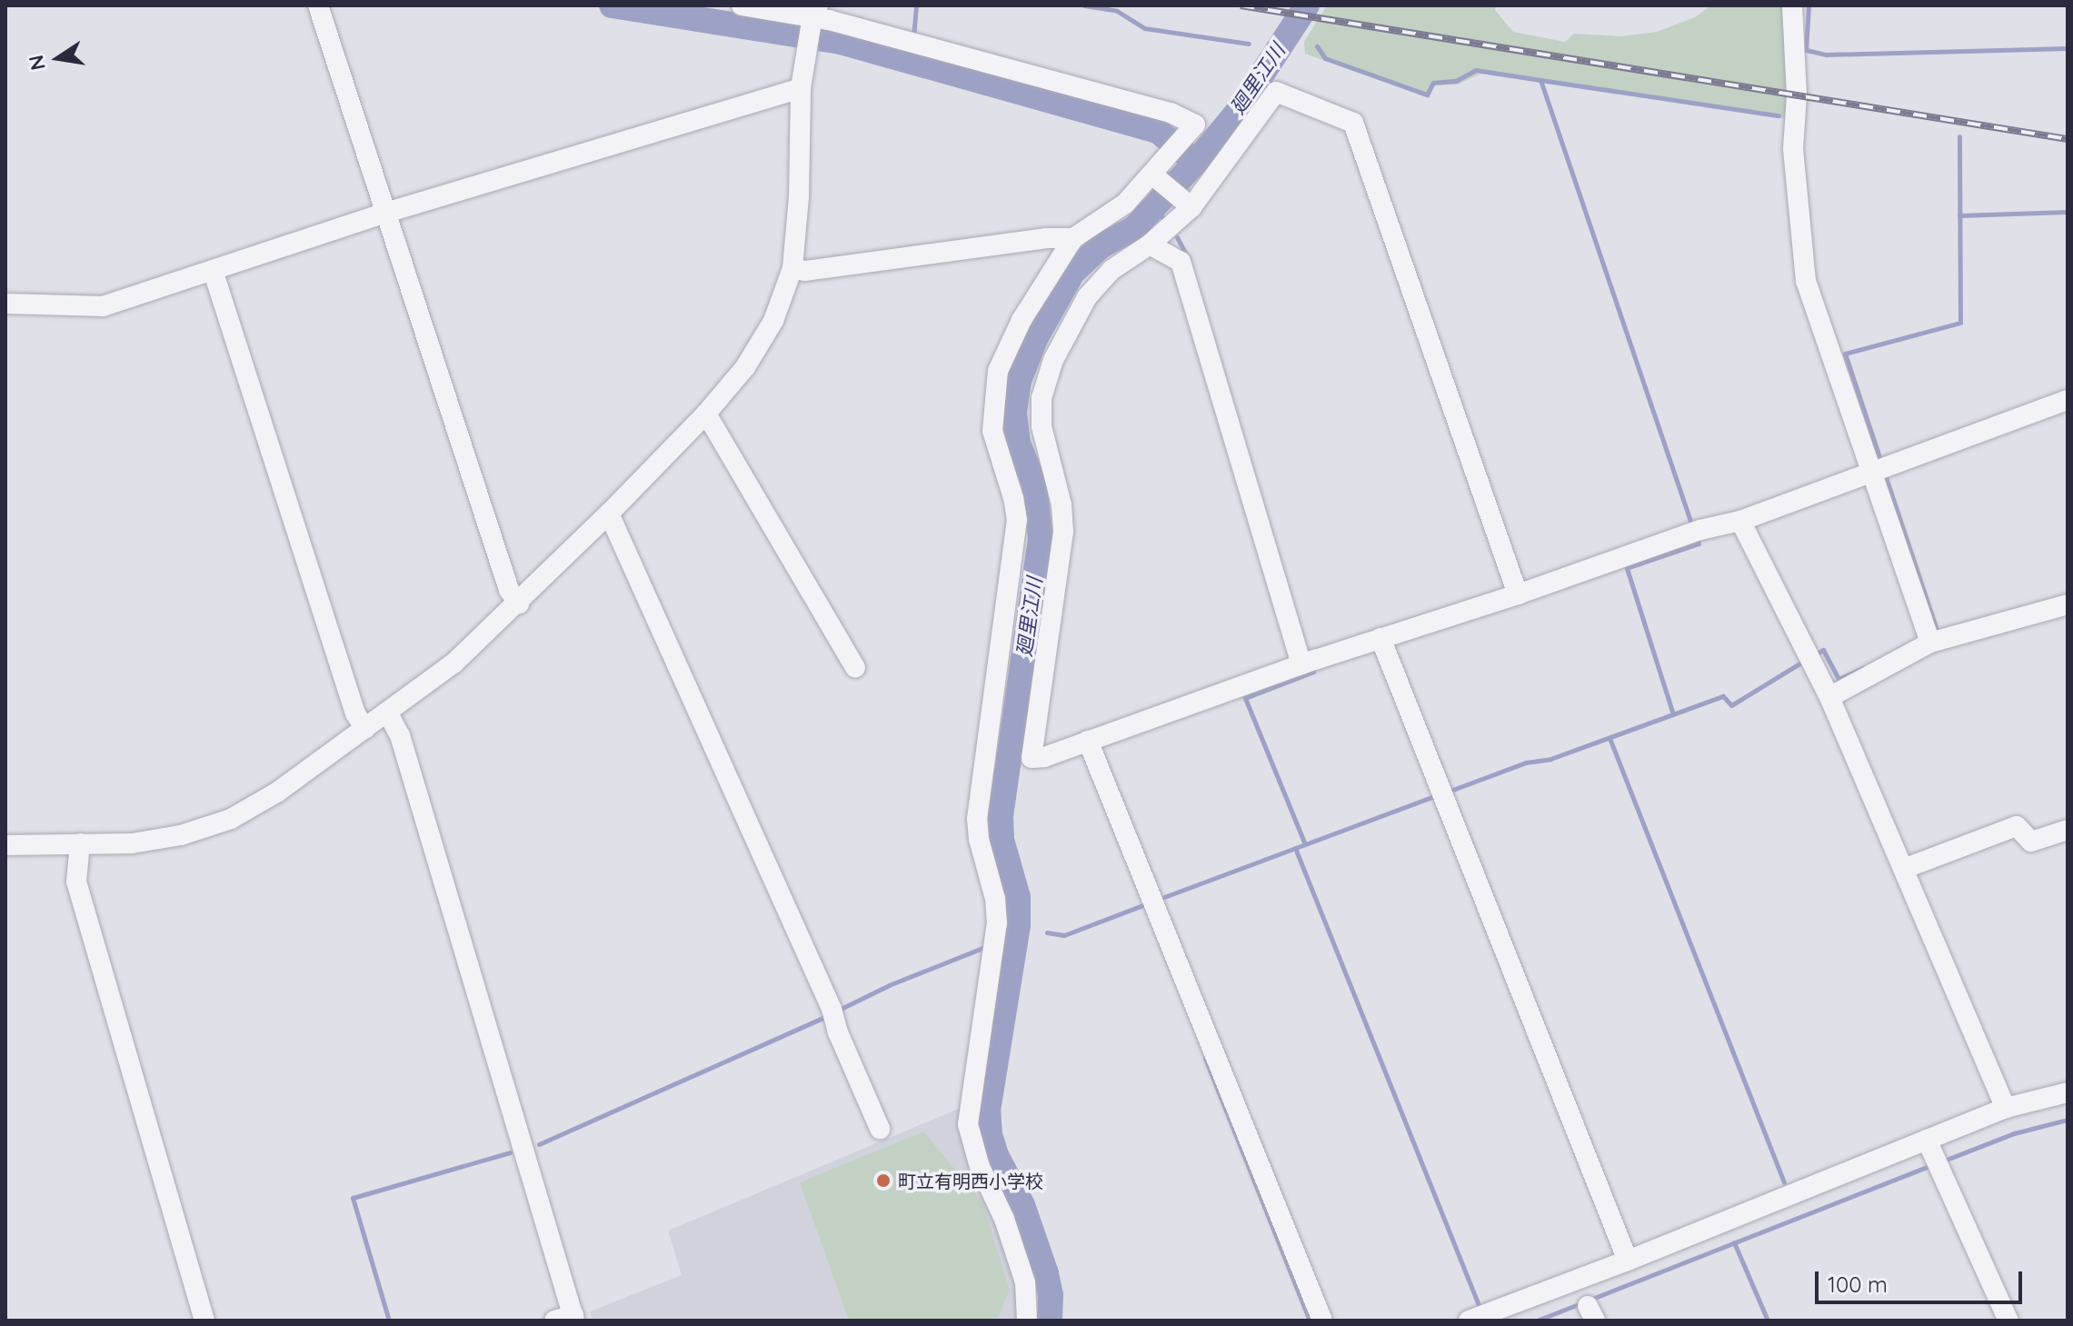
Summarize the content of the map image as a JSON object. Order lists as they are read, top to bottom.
{
  "water": ["廻里江川"],
  "places": ["町立有明西小学校"],
  "scale_bar": "100 m",
  "north": "left"
}
